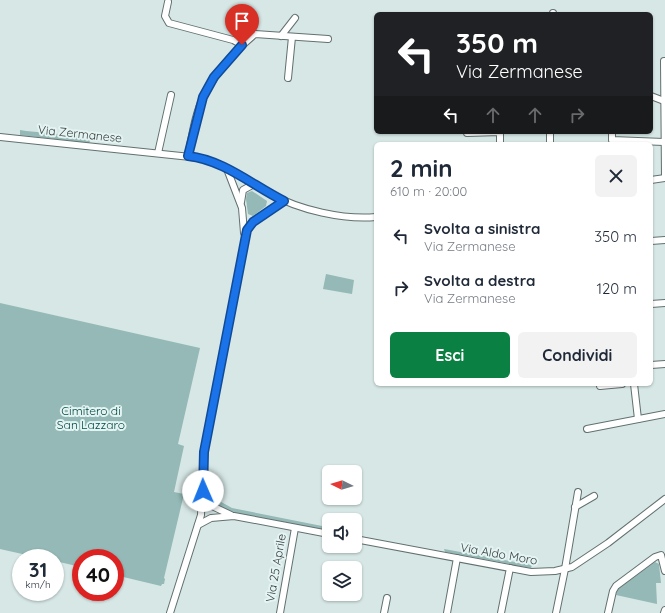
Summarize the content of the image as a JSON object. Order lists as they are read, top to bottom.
{
  "streets": {
    "street": ["Via Zermanese", "Via Aldo Moro", "Via 25 Aprile"]
  },
  "parks": ["Cimitero di San Lazzaro"],
  "north": "left",
  "page": {
    "turn": ["350 m", "Via Zermanese"],
    "heading": ["2 min", "610 m · 20:00"],
    "list": [
      {
        "name": "Svolta a sinistra",
        "note": "Via Zermanese",
        "value": "350 m"
      },
      {
        "name": "Svolta a destra",
        "note": "Via Zermanese",
        "value": "120 m"
      }
    ],
    "buttons": ["Esci", "Condividi"],
    "speed": "31 km/h",
    "limit": "40"
  }
}
